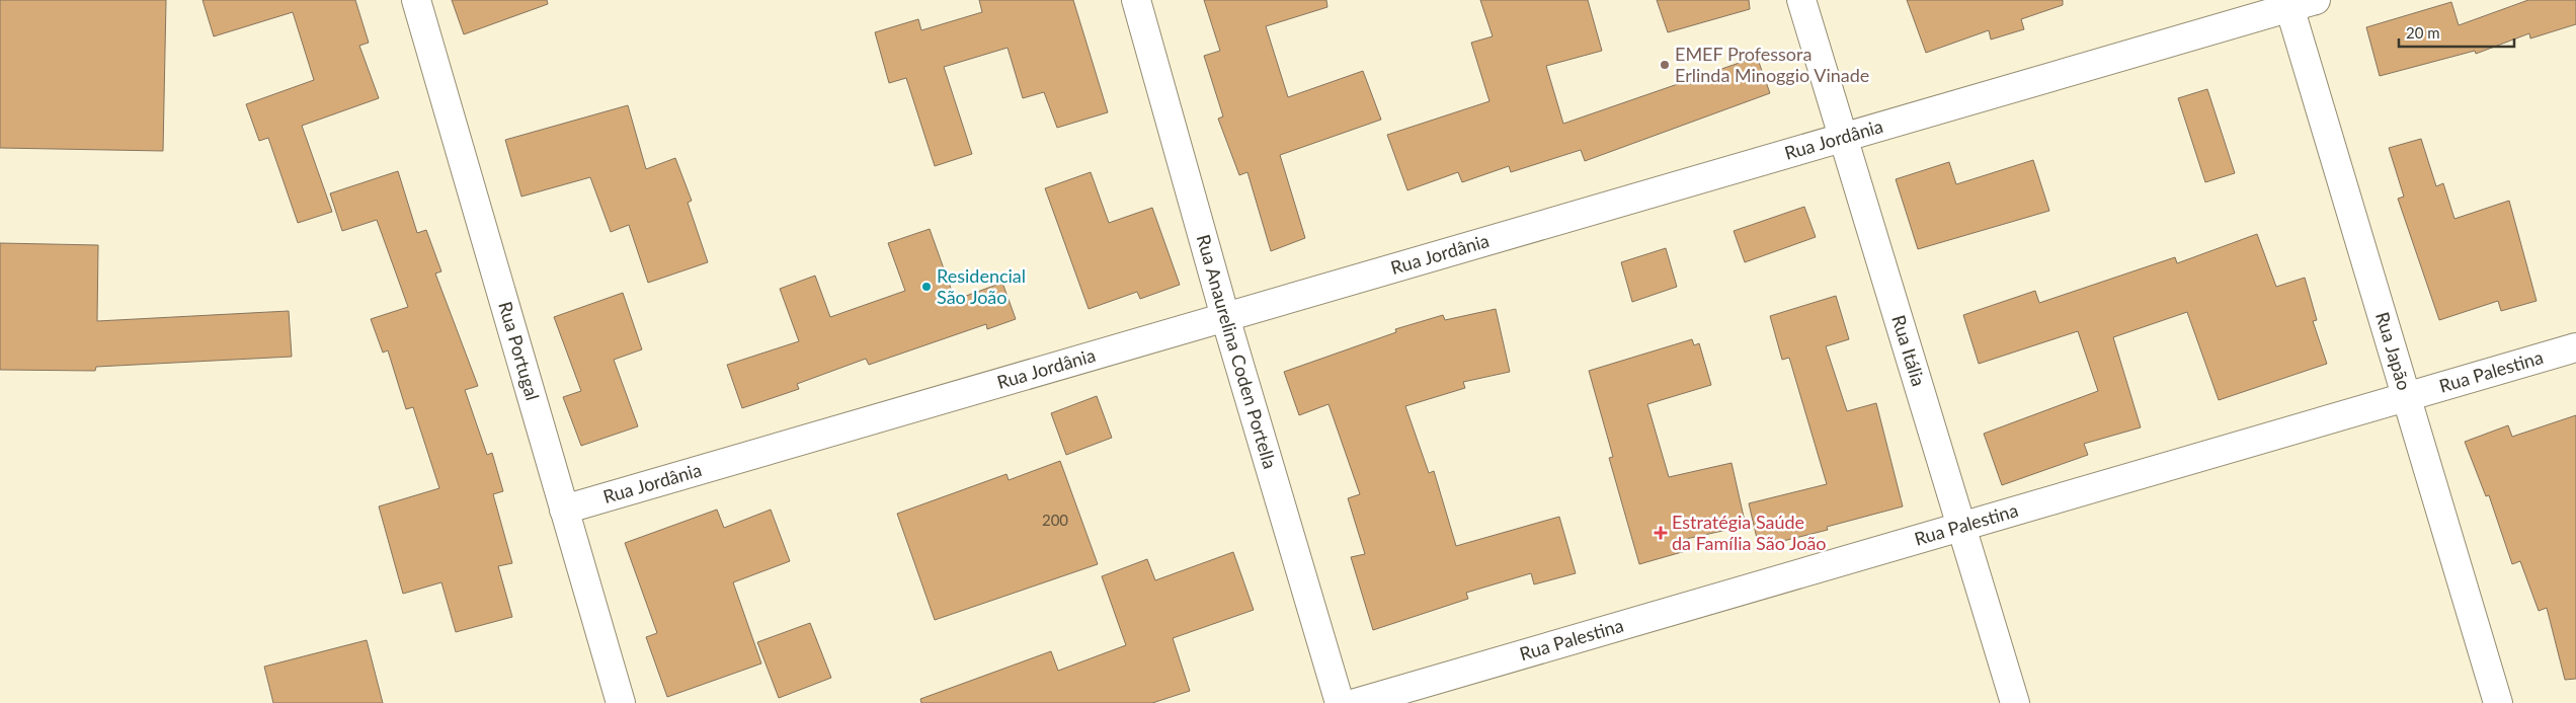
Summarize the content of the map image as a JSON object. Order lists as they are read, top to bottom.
{
  "streets": {
    "street": [
      "Rua Jordânia",
      "Rua Portugal",
      "Rua Anaurelina Coden Portella",
      "Rua Itália",
      "Rua Japão",
      "Rua Palestina"
    ]
  },
  "crossings": [
    ["Rua Jordânia", "Rua Portugal"],
    ["Rua Jordânia", "Rua Anaurelina Coden Portella"],
    ["Rua Jordânia", "Rua Itália"],
    ["Rua Jordânia", "Rua Japão"],
    ["Rua Itália", "Rua Palestina"],
    ["Rua Japão", "Rua Palestina"]
  ],
  "places": {
    "other": ["EMEF Professora Erlinda Minoggio Vinade", "Residencial São João"],
    "health": ["Estratégia Saúde da Família São João"]
  },
  "house_numbers": ["200"],
  "scale_bar": "20 m"
}
